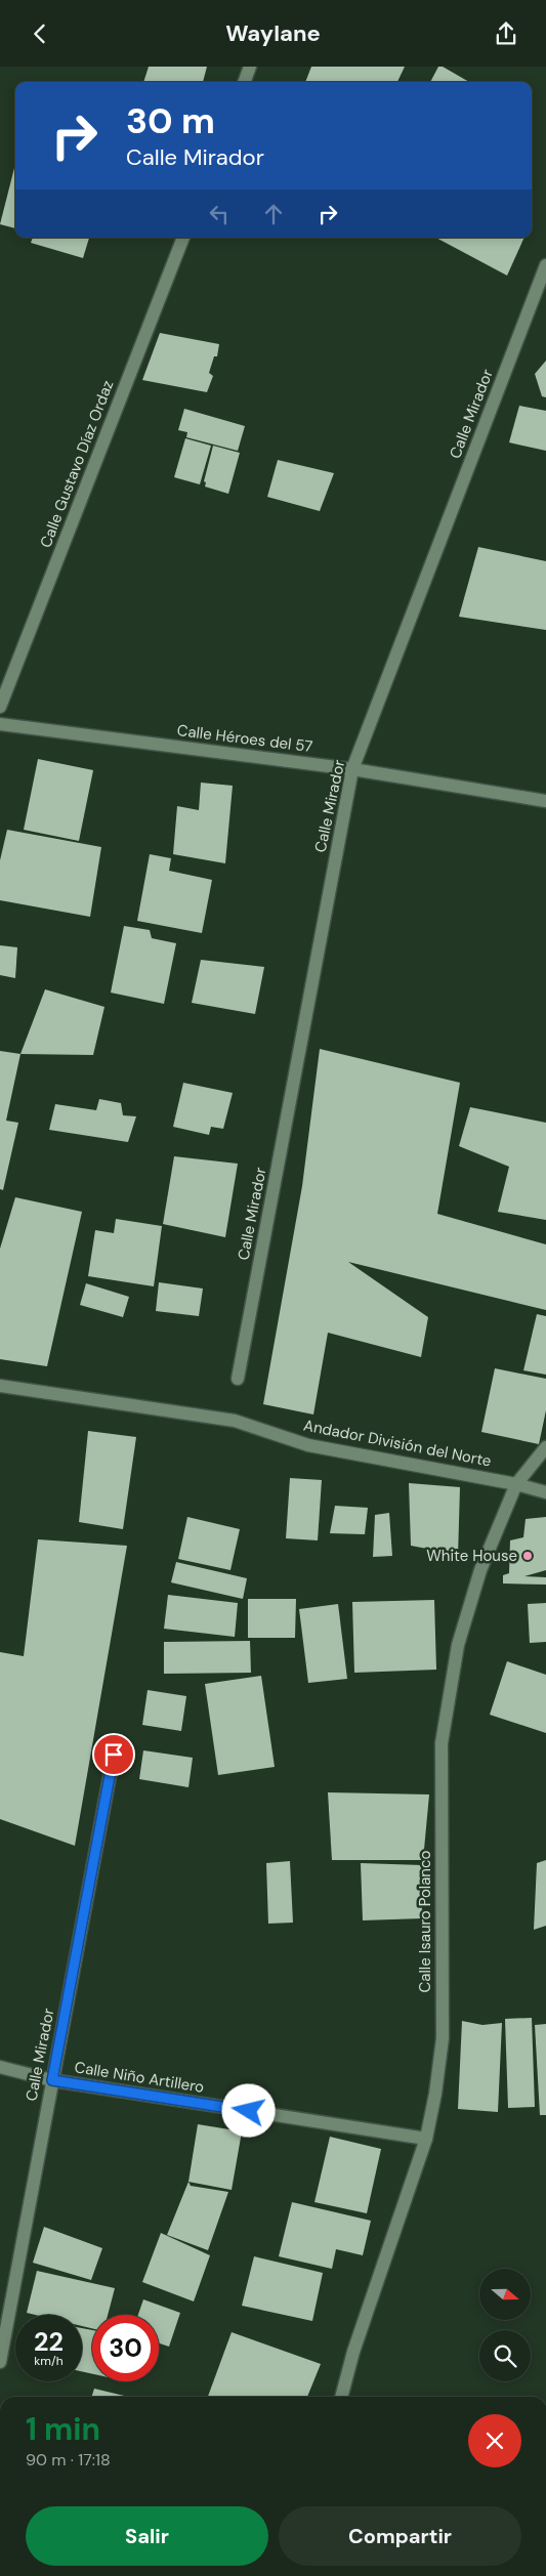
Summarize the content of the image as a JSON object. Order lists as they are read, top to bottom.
{
  "streets": {
    "street": [
      "Calle Mirador",
      "Calle Gustavo Díaz Ordaz",
      "Calle Héroes del 57",
      "Andador División del Norte",
      "Calle Isauro Polanco",
      "Calle Niño Artillero"
    ]
  },
  "crossings": [
    ["Calle Mirador", "Calle Héroes del 57"],
    ["Calle Mirador", "Calle Niño Artillero"],
    ["Andador División del Norte", "Calle Isauro Polanco"],
    ["Calle Isauro Polanco", "Calle Niño Artillero"]
  ],
  "places": ["White House"],
  "north": "right",
  "page": {
    "header": "Waylane",
    "turn": ["30 m", "Calle Mirador"],
    "speed": "22 km/h",
    "limit": "30",
    "heading": ["1 min", "90 m · 17:18"],
    "buttons": ["Salir", "Compartir"]
  }
}
